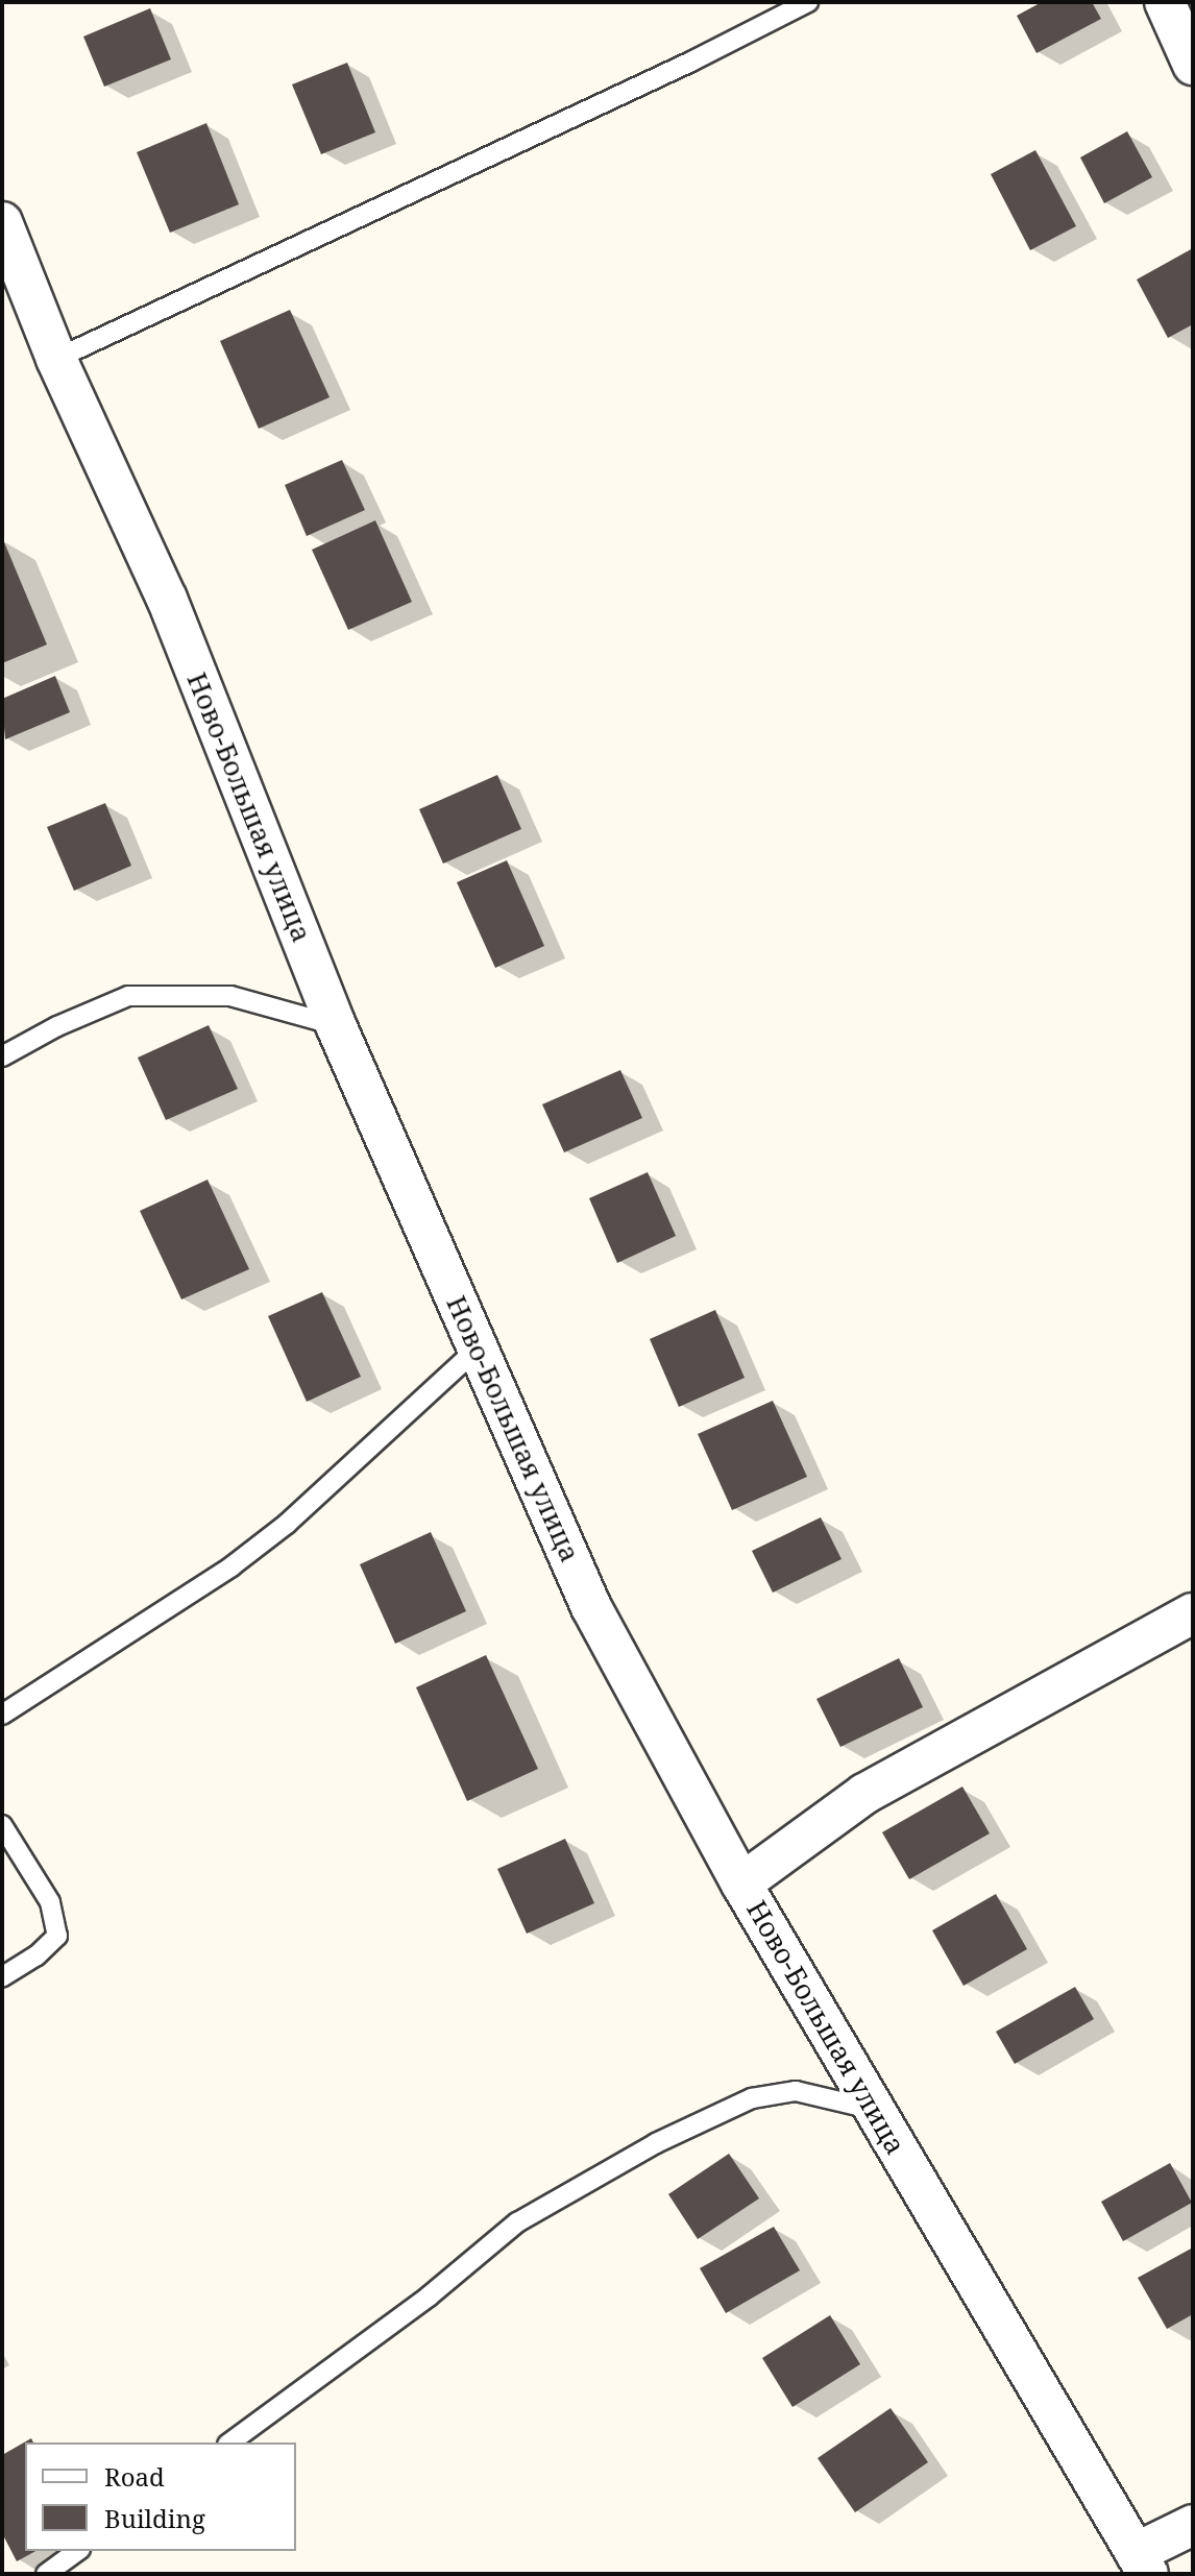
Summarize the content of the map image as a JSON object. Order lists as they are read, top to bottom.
{
  "streets": {
    "street": ["Ново-Большая улица"]
  },
  "legend": ["Road", "Building"]
}
